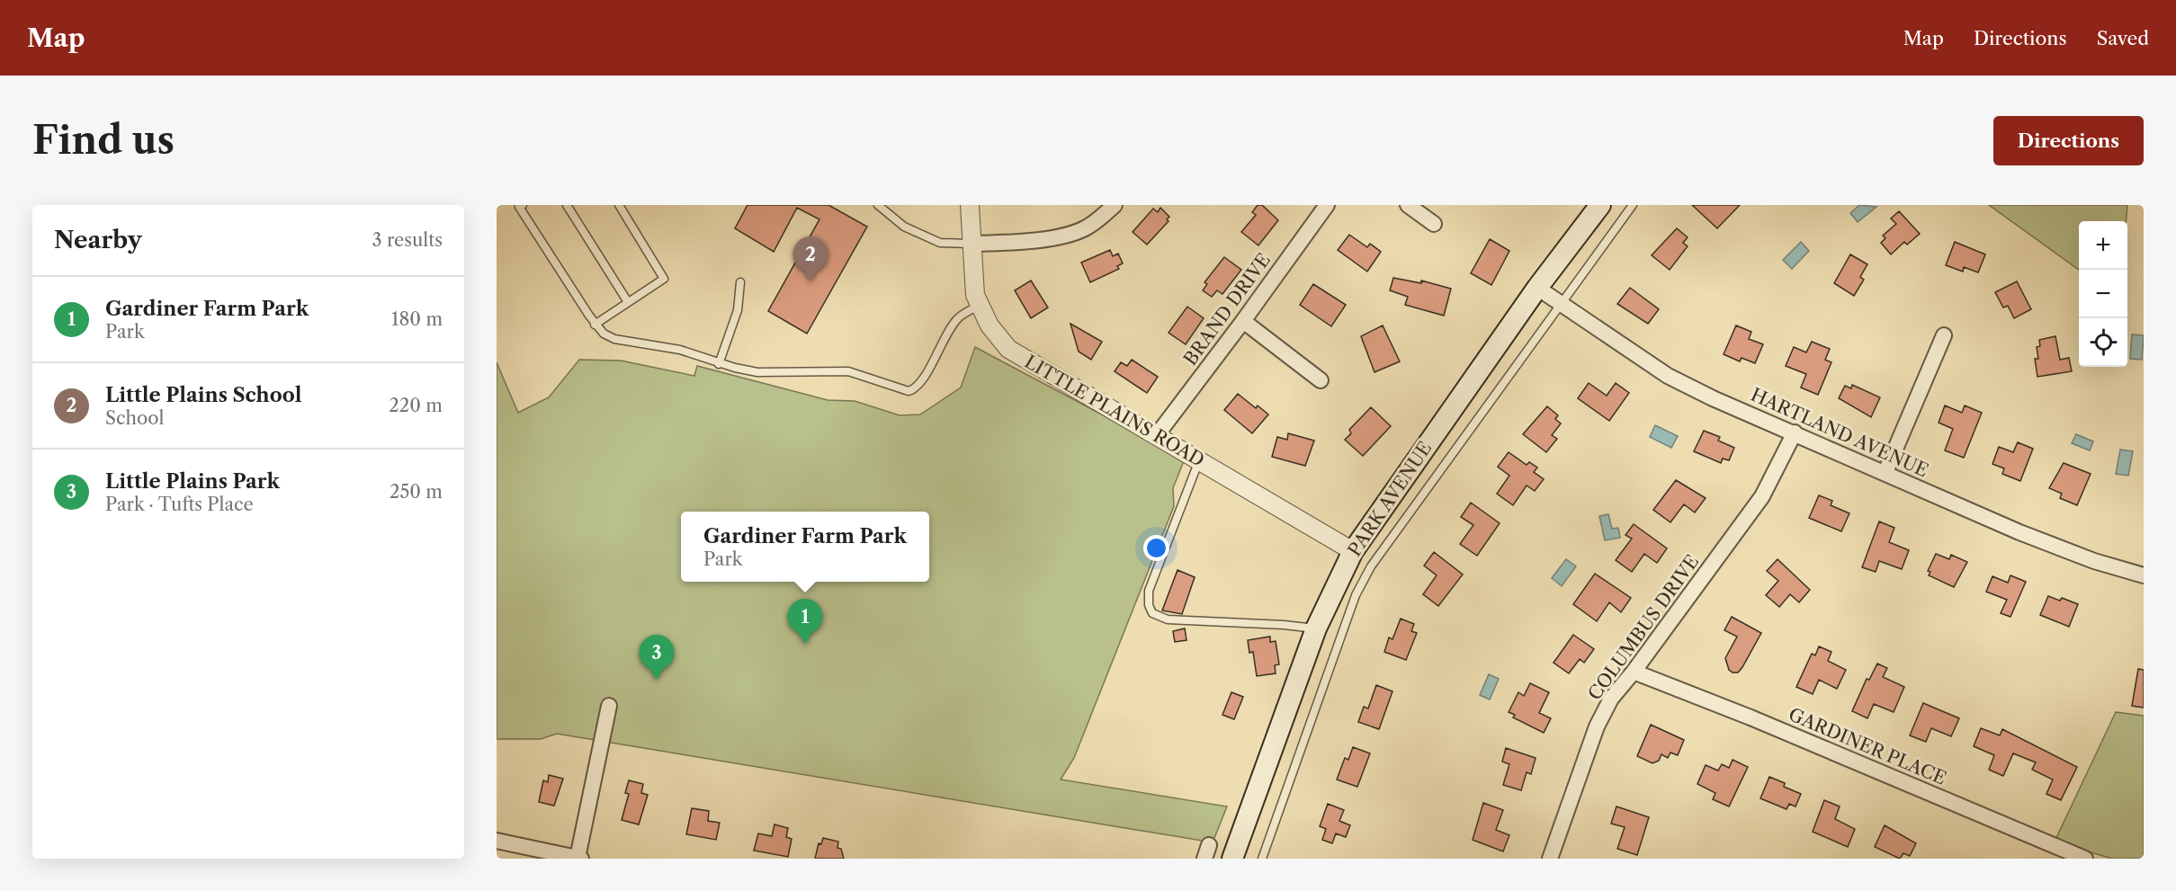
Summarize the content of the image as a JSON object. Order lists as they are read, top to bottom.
{
  "streets": {
    "main road": ["PARK AVENUE"],
    "street": [
      "BRAND DRIVE",
      "LITTLE PLAINS ROAD",
      "HARTLAND AVENUE",
      "COLUMBUS DRIVE",
      "GARDINER PLACE"
    ]
  },
  "crossings": [
    ["BRAND DRIVE", "LITTLE PLAINS ROAD"],
    ["LITTLE PLAINS ROAD", "PARK AVENUE"],
    ["HARTLAND AVENUE", "PARK AVENUE"],
    ["HARTLAND AVENUE", "COLUMBUS DRIVE"],
    ["COLUMBUS DRIVE", "GARDINER PLACE"]
  ],
  "page": {
    "header": "Map",
    "nav": ["Map", "Directions", "Saved"],
    "buttons": "Directions",
    "title": "Find us",
    "heading": ["Nearby", "3 results"],
    "map_buttons": ["+", "−"],
    "pins": ["2", "1", "3"],
    "list": [
      {
        "mark": "1",
        "name": "Gardiner Farm Park",
        "note": "Park",
        "value": "180 m"
      },
      {
        "mark": "2",
        "name": "Little Plains School",
        "note": "School",
        "value": "220 m"
      },
      {
        "mark": "3",
        "name": "Little Plains Park",
        "note": "Park · Tufts Place",
        "value": "250 m"
      }
    ],
    "popup": ["Gardiner Farm Park", "Park"]
  }
}
